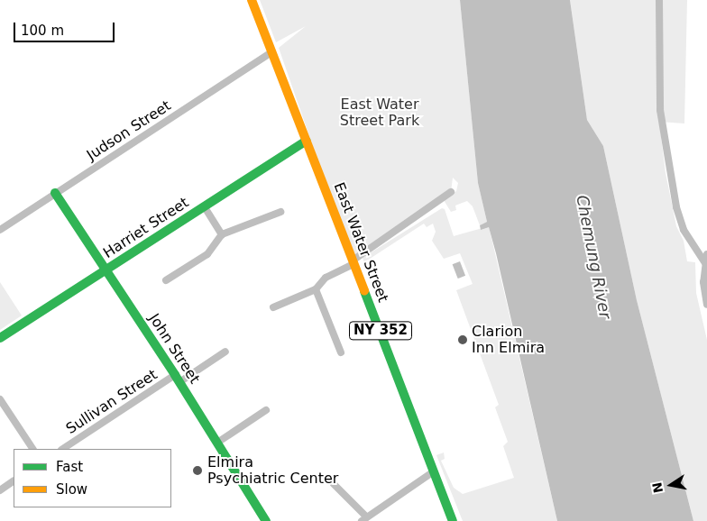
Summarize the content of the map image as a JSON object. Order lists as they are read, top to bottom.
{
  "streets": {
    "street": [
      "Judson Street",
      "Harriet Street",
      "East Water Street",
      "NY 352",
      "John Street",
      "Sullivan Street"
    ]
  },
  "crossings": [
    ["Judson Street", "East Water Street"],
    ["Judson Street", "John Street"],
    ["Harriet Street", "East Water Street"],
    ["Harriet Street", "John Street"],
    ["John Street", "Sullivan Street"]
  ],
  "water": ["Chemung River"],
  "parks": ["East Water Street Park"],
  "places": ["Clarion Inn Elmira", "Elmira Psychiatric Center"],
  "legend": ["Fast", "Slow"],
  "scale_bar": "100 m",
  "north": "left"
}
